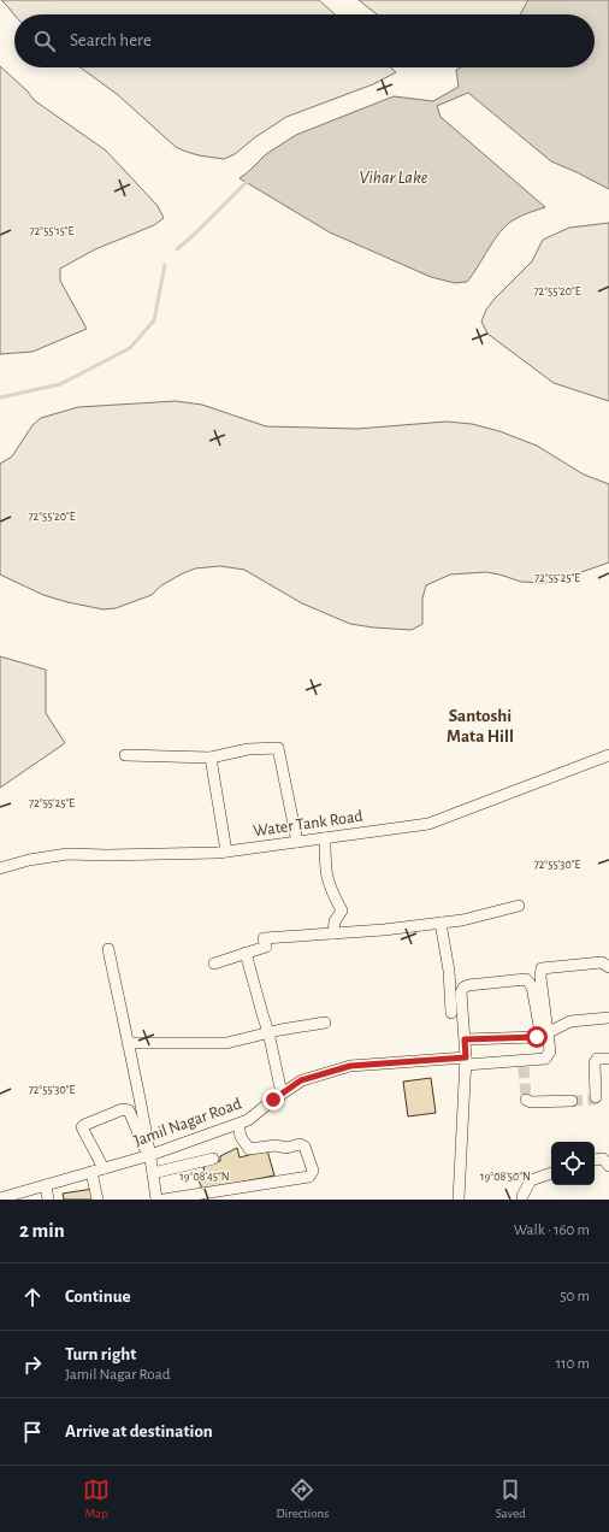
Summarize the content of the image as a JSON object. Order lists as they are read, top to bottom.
{
  "streets": {
    "street": ["Water Tank Road", "Jamil Nagar Road"]
  },
  "districts": ["Santoshi Mata Hill"],
  "water": ["Vihar Lake"],
  "page": {
    "search": "Search here",
    "heading": ["2 min", "Walk · 160 m"],
    "list": [
      ["Continue", "50 m"],
      ["Turn right", "Jamil Nagar Road", "110 m"],
      "Arrive at destination"
    ],
    "nav": ["Map", "Directions", "Saved"]
  },
  "coordinates": [
    "72°55'15\"E",
    "72°55'20\"E",
    "72°55'25\"E",
    "72°55'30\"E",
    "19°08'45\"N",
    "19°08'50\"N"
  ]
}
